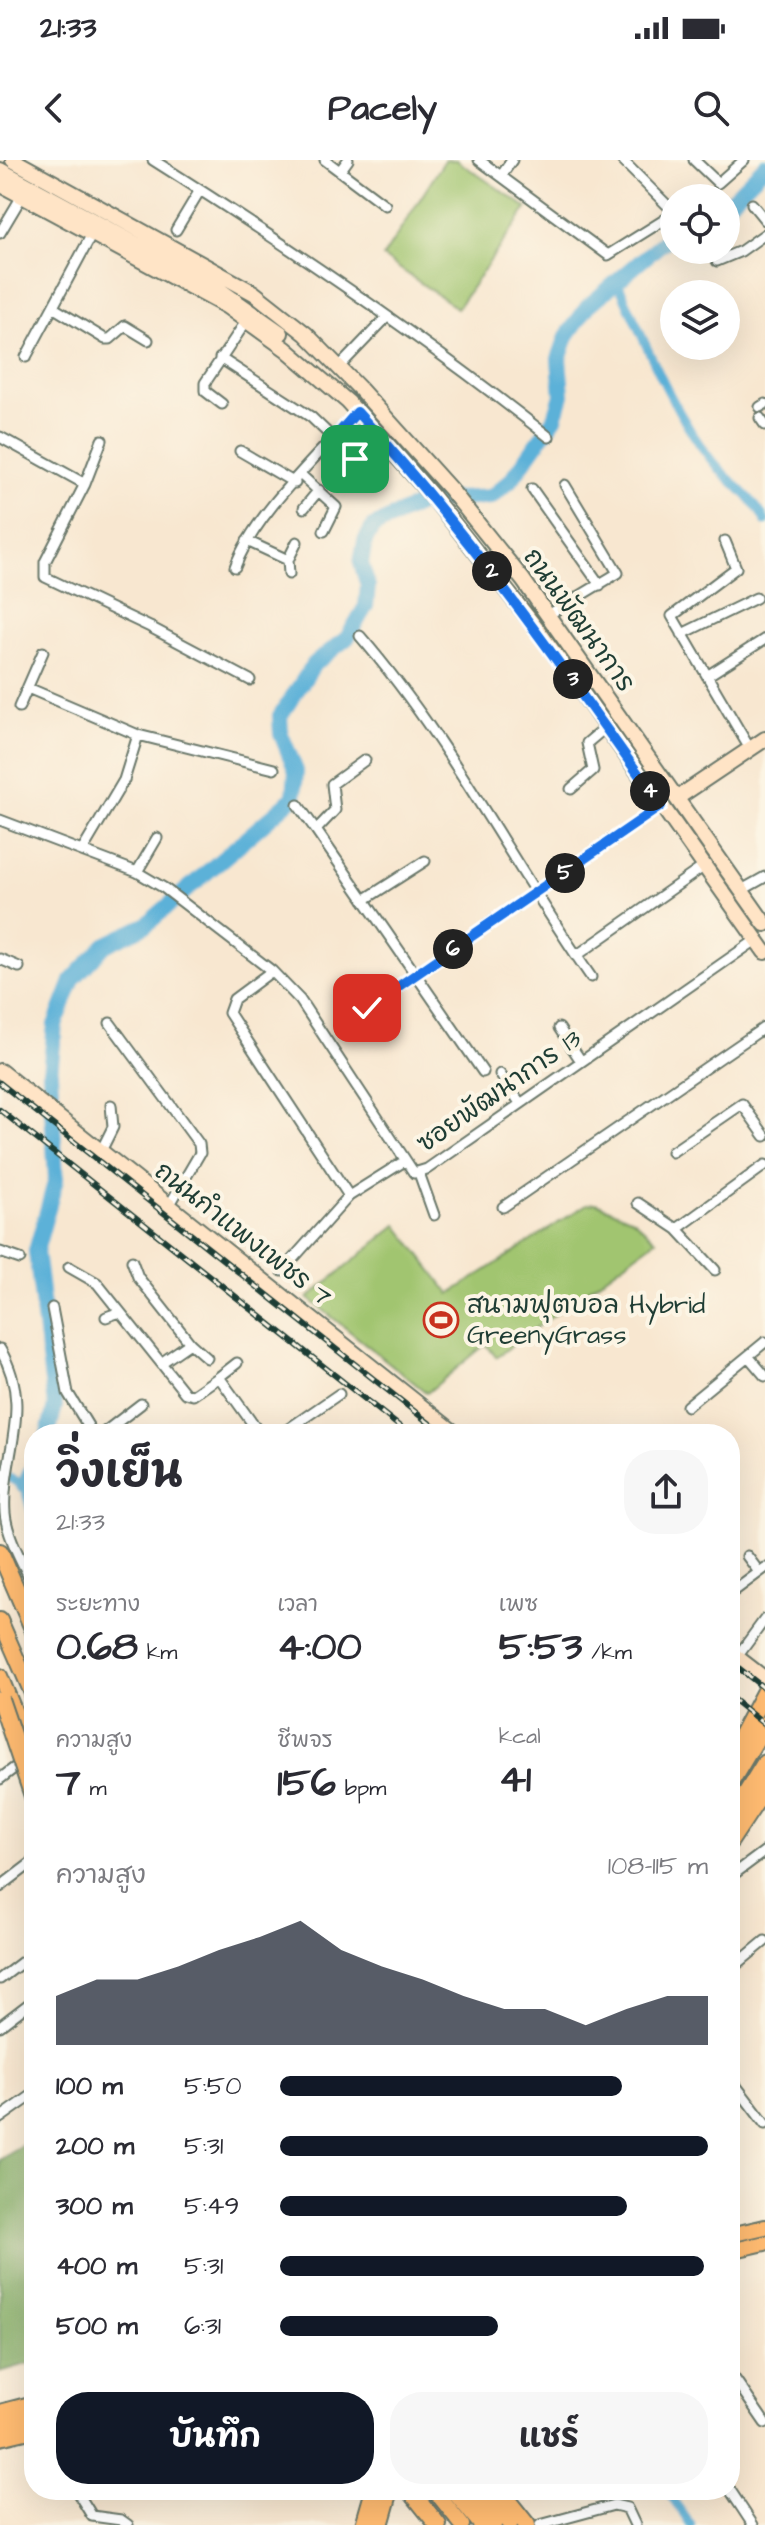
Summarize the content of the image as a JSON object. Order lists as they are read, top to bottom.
{
  "streets": {
    "main road": ["ถนนพัฒนาการ", "ถนนกำแพงเพชร 7"],
    "street": ["ซอยพัฒนาการ 13"]
  },
  "crossings": [
    ["ถนนพัฒนาการ", "ซอยพัฒนาการ 13"]
  ],
  "places": {
    "sports": ["สนามฟุตบอล Hybrid GreenyGrass"]
  },
  "page": {
    "status": "21:33",
    "header": "Pacely",
    "pins": [
      "2",
      "3",
      "4",
      "5",
      "6"
    ],
    "heading": ["วิ่งเย็น", "21:33"],
    "stats": [
      ["ระยะทาง", "0.68 km"],
      ["เวลา", "4:00"],
      ["เพซ", "5:53 /km"],
      ["ความสูง", "7 m"],
      ["ชีพจร", "156 bpm"],
      ["kcal", "41"]
    ],
    "chart": ["ความสูง", "108–115 m"],
    "list": [
      {
        "name": "100 m",
        "note": "5:50"
      },
      {
        "name": "200 m",
        "note": "5:31"
      },
      {
        "name": "300 m",
        "note": "5:49"
      },
      {
        "name": "400 m",
        "note": "5:31"
      },
      {
        "name": "500 m",
        "note": "6:31"
      }
    ],
    "buttons": ["บันทึก", "แชร์"]
  }
}
